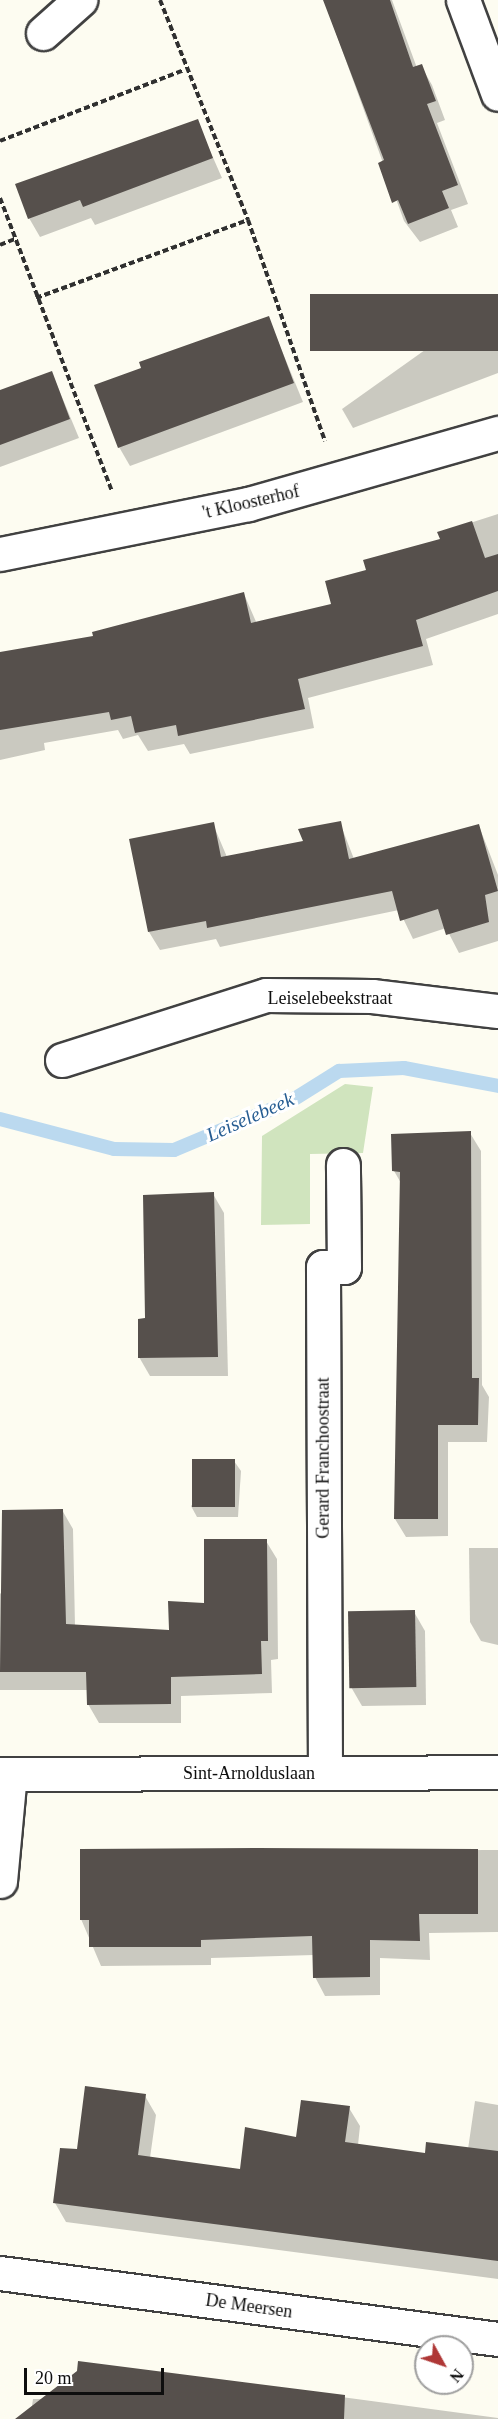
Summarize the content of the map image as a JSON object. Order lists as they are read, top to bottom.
{
  "streets": {
    "street": [
      "'t Kloosterhof",
      "Leiselebeekstraat",
      "Gerard Franchoostraat",
      "Sint-Arnolduslaan",
      "De Meersen"
    ]
  },
  "crossings": [
    ["Gerard Franchoostraat", "Sint-Arnolduslaan"]
  ],
  "water": ["Leiselebeek"],
  "scale_bar": "20 m",
  "north": "bottom right"
}
